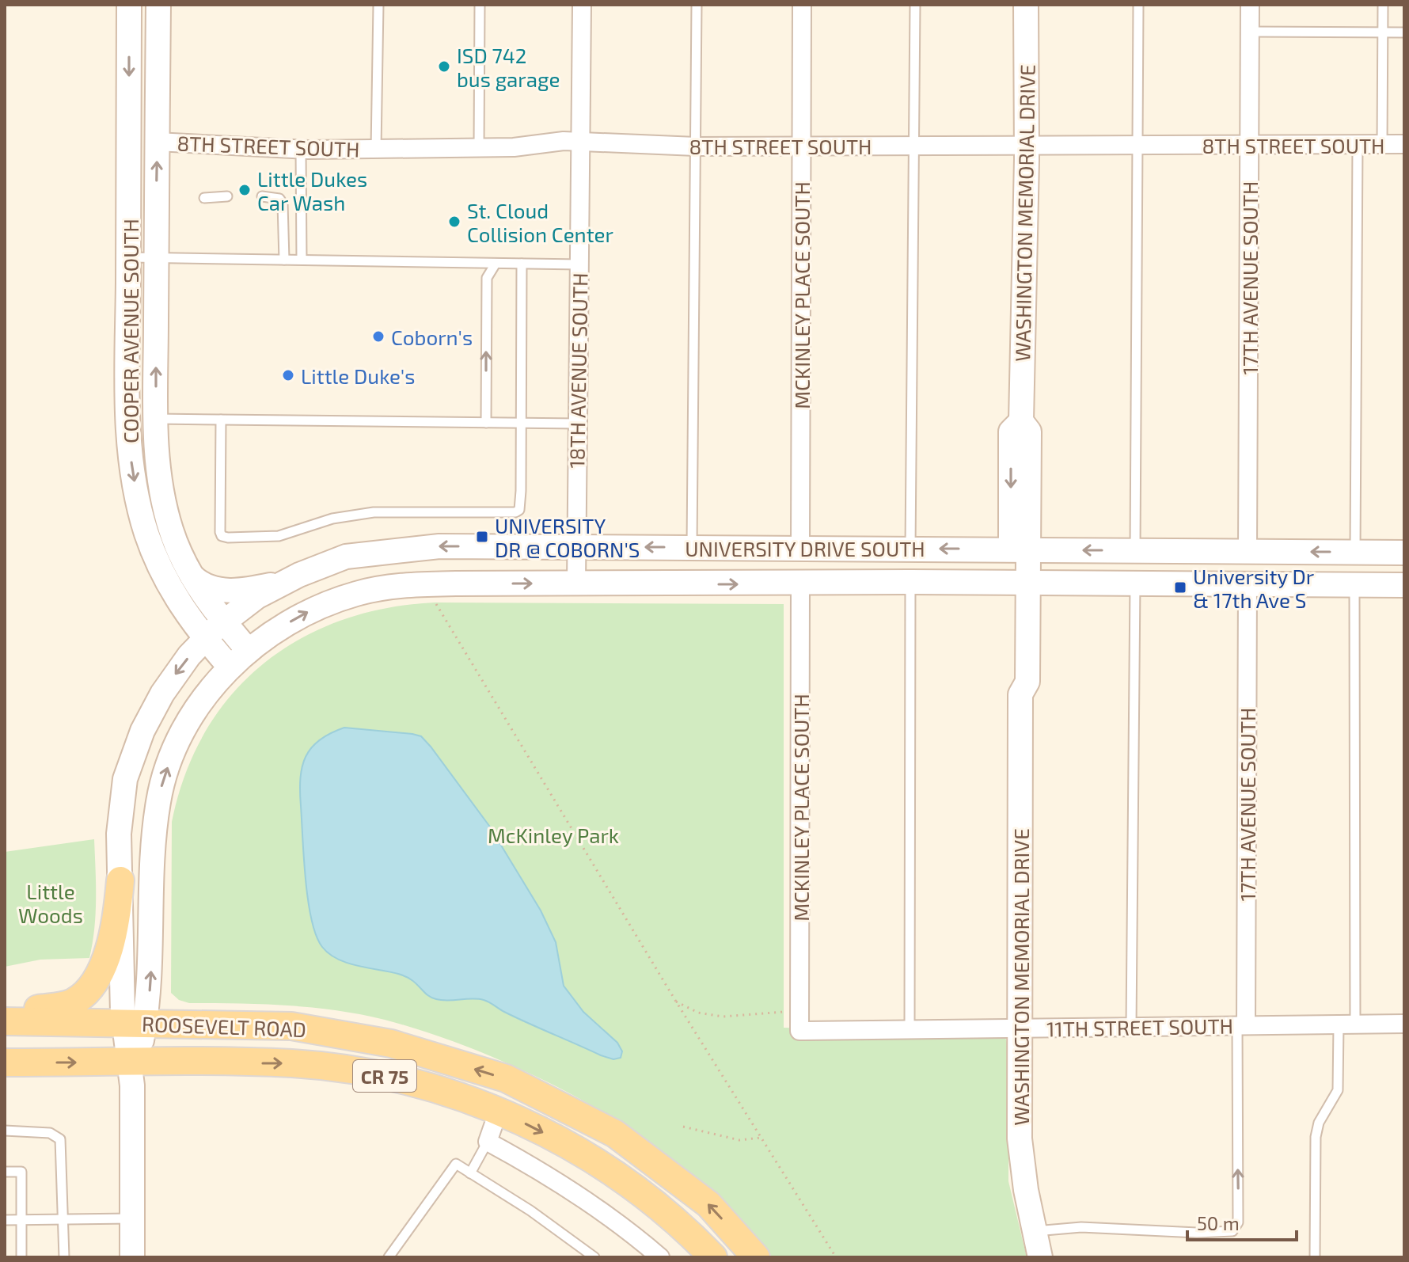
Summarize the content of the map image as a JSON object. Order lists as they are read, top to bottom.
{
  "streets": {
    "main road": [
      "WASHINGTON MEMORIAL DRIVE",
      "COOPER AVENUE SOUTH",
      "UNIVERSITY DRIVE SOUTH",
      "ROOSEVELT ROAD",
      "CR 75"
    ],
    "street": [
      "8TH STREET SOUTH",
      "17TH AVENUE SOUTH",
      "MCKINLEY PLACE SOUTH",
      "18TH AVENUE SOUTH",
      "11TH STREET SOUTH"
    ]
  },
  "crossings": [
    ["8TH STREET SOUTH", "WASHINGTON MEMORIAL DRIVE"],
    ["8TH STREET SOUTH", "17TH AVENUE SOUTH"],
    ["8TH STREET SOUTH", "MCKINLEY PLACE SOUTH"],
    ["8TH STREET SOUTH", "18TH AVENUE SOUTH"],
    ["WASHINGTON MEMORIAL DRIVE", "UNIVERSITY DRIVE SOUTH"],
    ["WASHINGTON MEMORIAL DRIVE", "11TH STREET SOUTH"],
    ["17TH AVENUE SOUTH", "UNIVERSITY DRIVE SOUTH"],
    ["17TH AVENUE SOUTH", "11TH STREET SOUTH"],
    ["MCKINLEY PLACE SOUTH", "UNIVERSITY DRIVE SOUTH"],
    ["MCKINLEY PLACE SOUTH", "11TH STREET SOUTH"],
    ["18TH AVENUE SOUTH", "UNIVERSITY DRIVE SOUTH"]
  ],
  "parks": ["McKinley Park", "Little Woods"],
  "places": {
    "other": [
      "ISD 742 bus garage",
      "Little Dukes Car Wash",
      "St. Cloud Collision Center",
      "Coborn's",
      "Little Duke's"
    ],
    "transit": ["UNIVERSITY DR @ COBORN'S", "University Dr & 17th Ave S"]
  },
  "scale_bar": "50 m"
}
